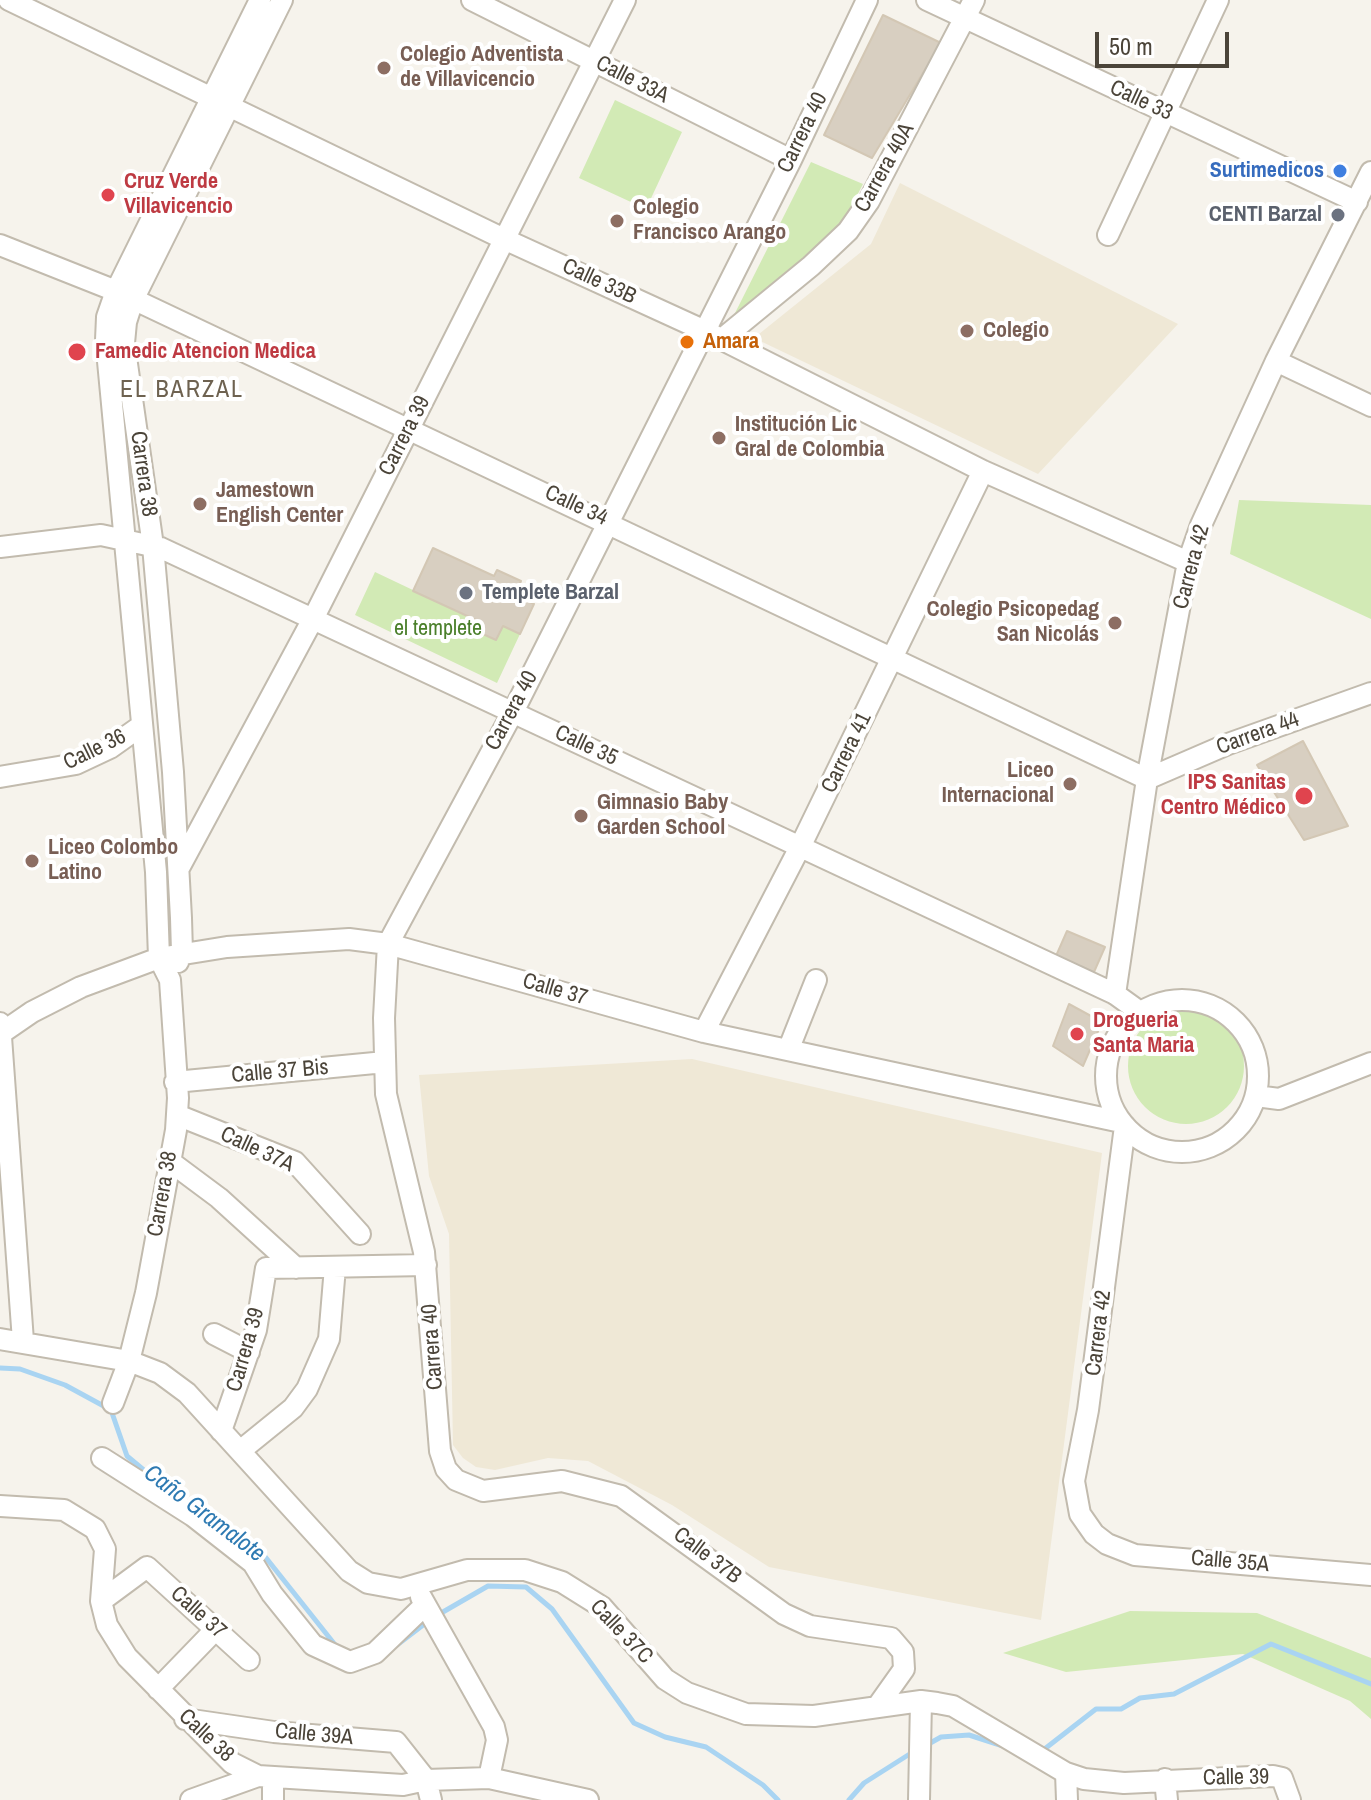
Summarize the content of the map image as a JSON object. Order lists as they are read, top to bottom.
{
  "streets": {
    "street": [
      "Calle 33A",
      "Calle 33",
      "Carrera 40",
      "Carrera 40A",
      "Calle 33B",
      "Carrera 39",
      "Carrera 38",
      "Calle 34",
      "Carrera 42",
      "Carrera 44",
      "Calle 35",
      "Calle 36",
      "Carrera 41",
      "Calle 37",
      "Calle 37 Bis",
      "Calle 37A",
      "Calle 37B",
      "Calle 35A",
      "Calle 37C",
      "Calle 39A",
      "Calle 38",
      "Calle 39"
    ]
  },
  "crossings": [
    ["Calle 33A", "Carrera 40"],
    ["Calle 33A", "Carrera 39"],
    ["Calle 33", "Carrera 40A"],
    ["Calle 33", "Carrera 42"],
    ["Carrera 40", "Carrera 40A"],
    ["Carrera 40", "Calle 33B"],
    ["Carrera 40", "Calle 34"],
    ["Carrera 40", "Calle 35"],
    ["Carrera 40", "Calle 37"],
    ["Carrera 40", "Calle 37 Bis"],
    ["Carrera 40", "Calle 37B"],
    ["Carrera 40A", "Calle 33B"],
    ["Calle 33B", "Carrera 39"],
    ["Calle 33B", "Carrera 38"],
    ["Calle 33B", "Carrera 42"],
    ["Calle 33B", "Carrera 41"],
    ["Carrera 39", "Carrera 38"],
    ["Carrera 39", "Calle 34"],
    ["Carrera 39", "Calle 35"],
    ["Carrera 39", "Calle 37C"],
    ["Carrera 38", "Calle 34"],
    ["Carrera 38", "Calle 35"],
    ["Carrera 38", "Calle 36"],
    ["Carrera 38", "Calle 37"],
    ["Carrera 38", "Calle 37 Bis"],
    ["Carrera 38", "Calle 37A"],
    ["Carrera 38", "Calle 37C"],
    ["Calle 34", "Carrera 42"],
    ["Calle 34", "Carrera 44"],
    ["Calle 34", "Carrera 41"],
    ["Carrera 42", "Carrera 44"],
    ["Carrera 42", "Calle 35"],
    ["Carrera 42", "Calle 37"],
    ["Carrera 42", "Calle 35A"],
    ["Calle 35", "Carrera 41"],
    ["Calle 35", "Calle 37"],
    ["Carrera 41", "Calle 37"],
    ["Calle 37", "Calle 38"],
    ["Calle 37B", "Calle 37C"],
    ["Calle 37C", "Calle 39"],
    ["Calle 39A", "Calle 38"]
  ],
  "districts": ["EL BARZAL"],
  "water": ["Caño Gramalote"],
  "parks": ["el templete"],
  "places": [
    "Colegio Adventista de Villavicencio",
    "Surtimedicos",
    "Cruz Verde Villavicencio",
    "CENTI Barzal",
    "Colegio Francisco Arango",
    "Colegio",
    "Amara",
    "Famedic Atencion Medica",
    "Institución Lic Gral de Colombia",
    "Jamestown English Center",
    "Templete Barzal",
    "Colegio Psicopedag San Nicolás",
    "Liceo Internacional",
    "IPS Sanitas Centro Médico",
    "Gimnasio Baby Garden School",
    "Liceo Colombo Latino",
    "Drogueria Santa Maria"
  ],
  "scale_bar": "50 m"
}
